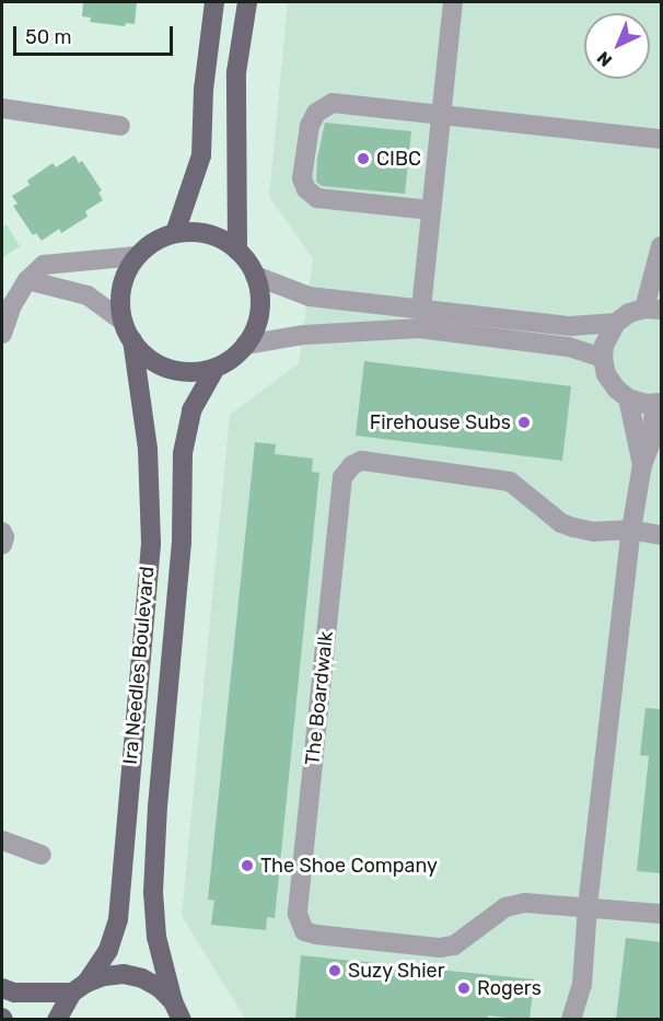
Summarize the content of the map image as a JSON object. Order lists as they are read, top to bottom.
{
  "streets": {
    "main road": ["Ira Needles Boulevard"],
    "street": ["The Boardwalk"]
  },
  "places": [
    "CIBC",
    "Firehouse Subs",
    "The Shoe Company",
    "Suzy Shier",
    "Rogers"
  ],
  "scale_bar": "50 m",
  "north": "bottom left"
}
